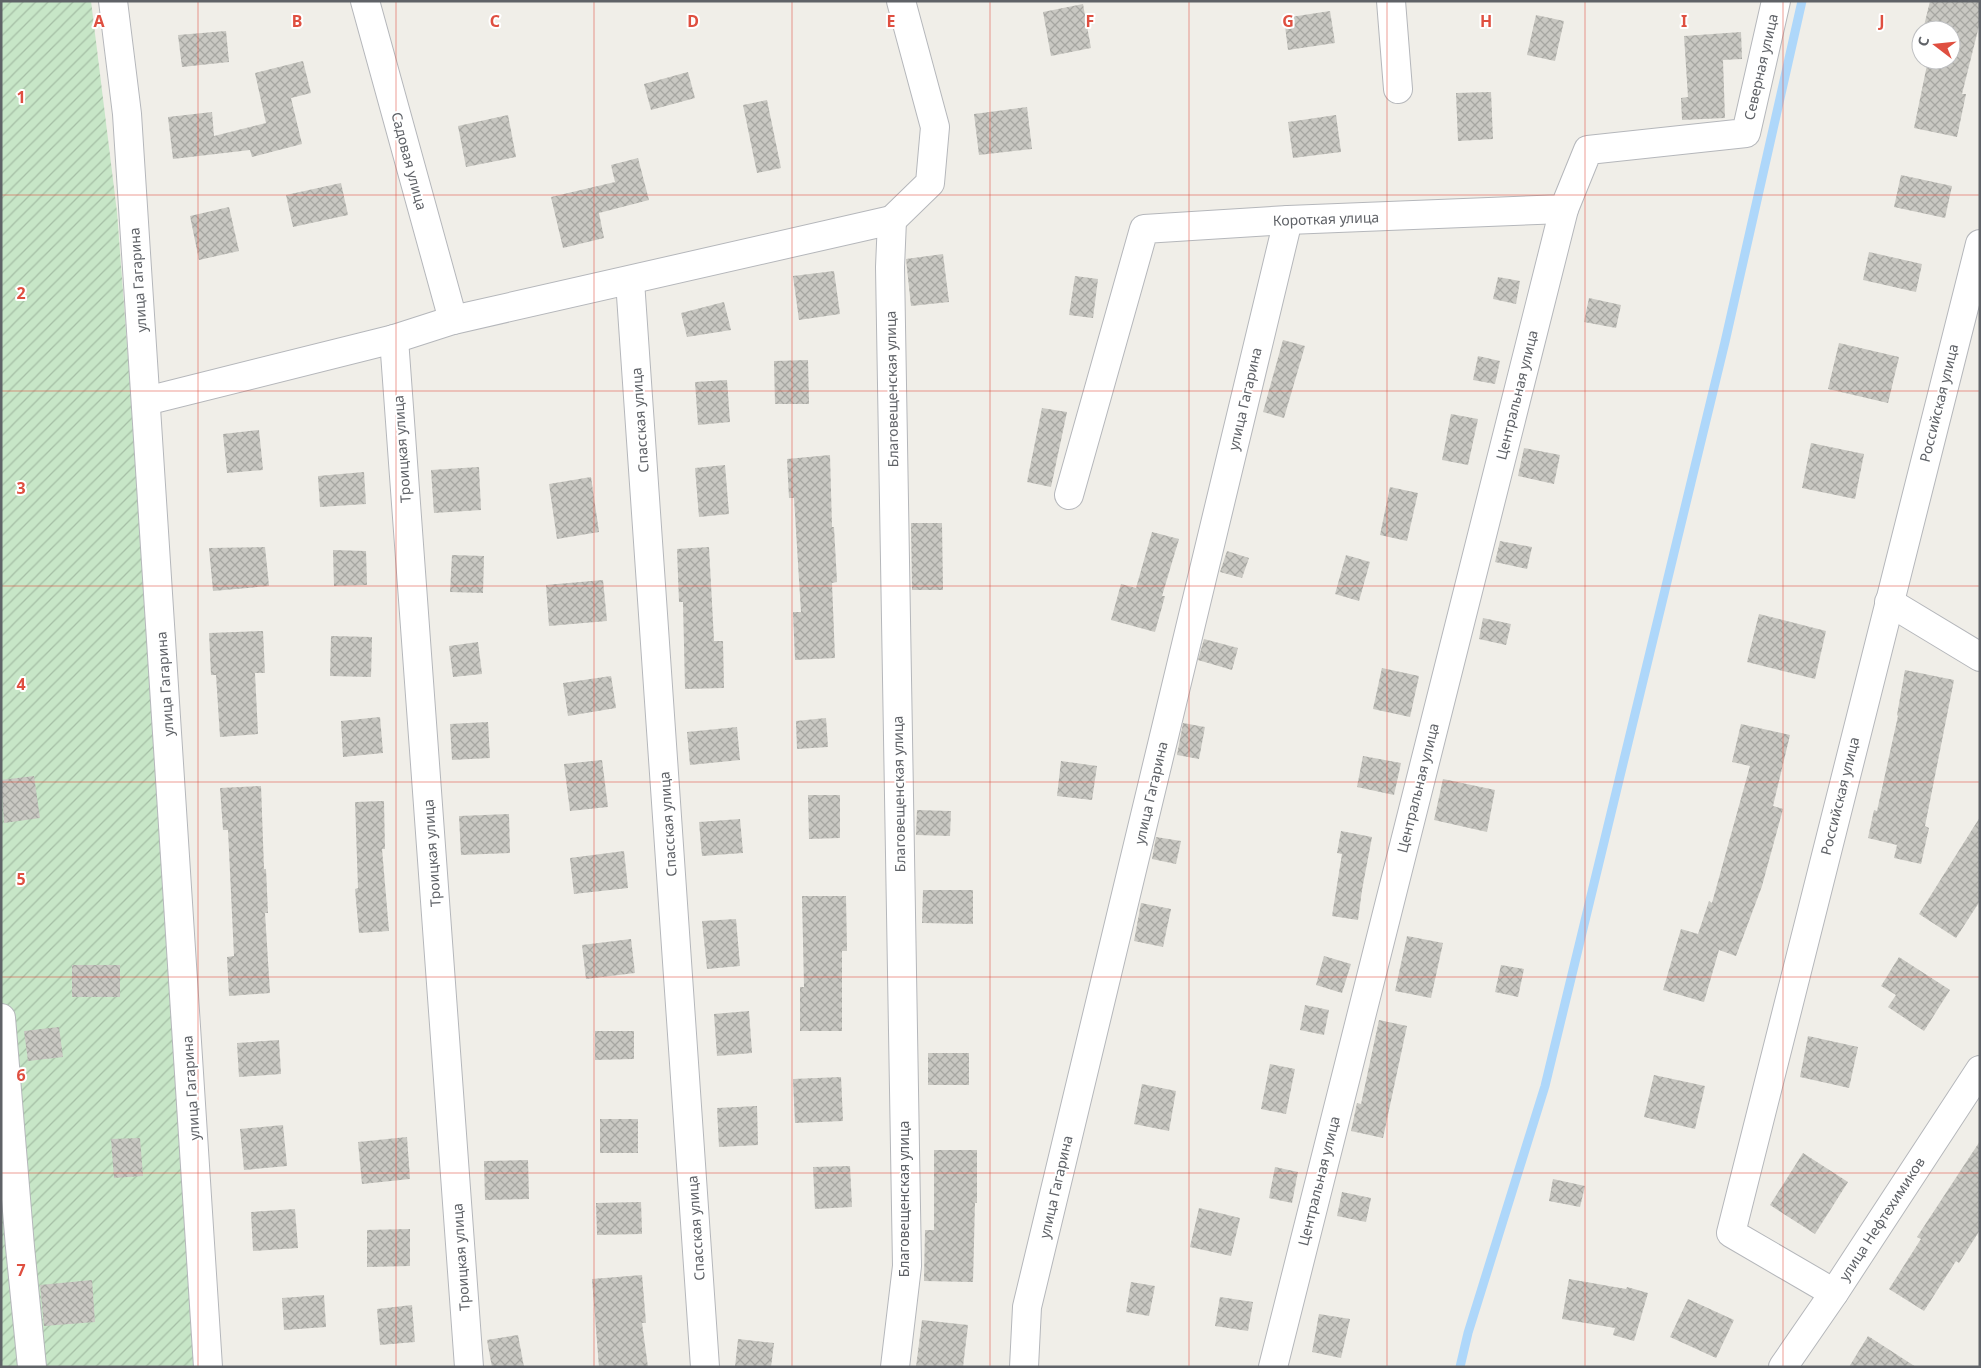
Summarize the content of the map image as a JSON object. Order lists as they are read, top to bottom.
{
  "streets": {
    "street": [
      "Северная улица",
      "Садовая улица",
      "Короткая улица",
      "улица Гагарина",
      "Благовещенская улица",
      "Центральная улица",
      "Российская улица",
      "Спасская улица",
      "Троицкая улица",
      "улица Нефтехимиков"
    ]
  },
  "crossings": [
    ["Северная улица", "Короткая улица"],
    ["Северная улица", "Центральная улица"],
    ["Короткая улица", "улица Гагарина"],
    ["Короткая улица", "Центральная улица"],
    ["Российская улица", "улица Нефтехимиков"]
  ],
  "north": "left",
  "grid": {
    "columns": [
      "A",
      "B",
      "C",
      "D",
      "E",
      "F",
      "G",
      "H",
      "I",
      "J"
    ],
    "rows": [
      "1",
      "2",
      "3",
      "4",
      "5",
      "6",
      "7"
    ]
  }
}
